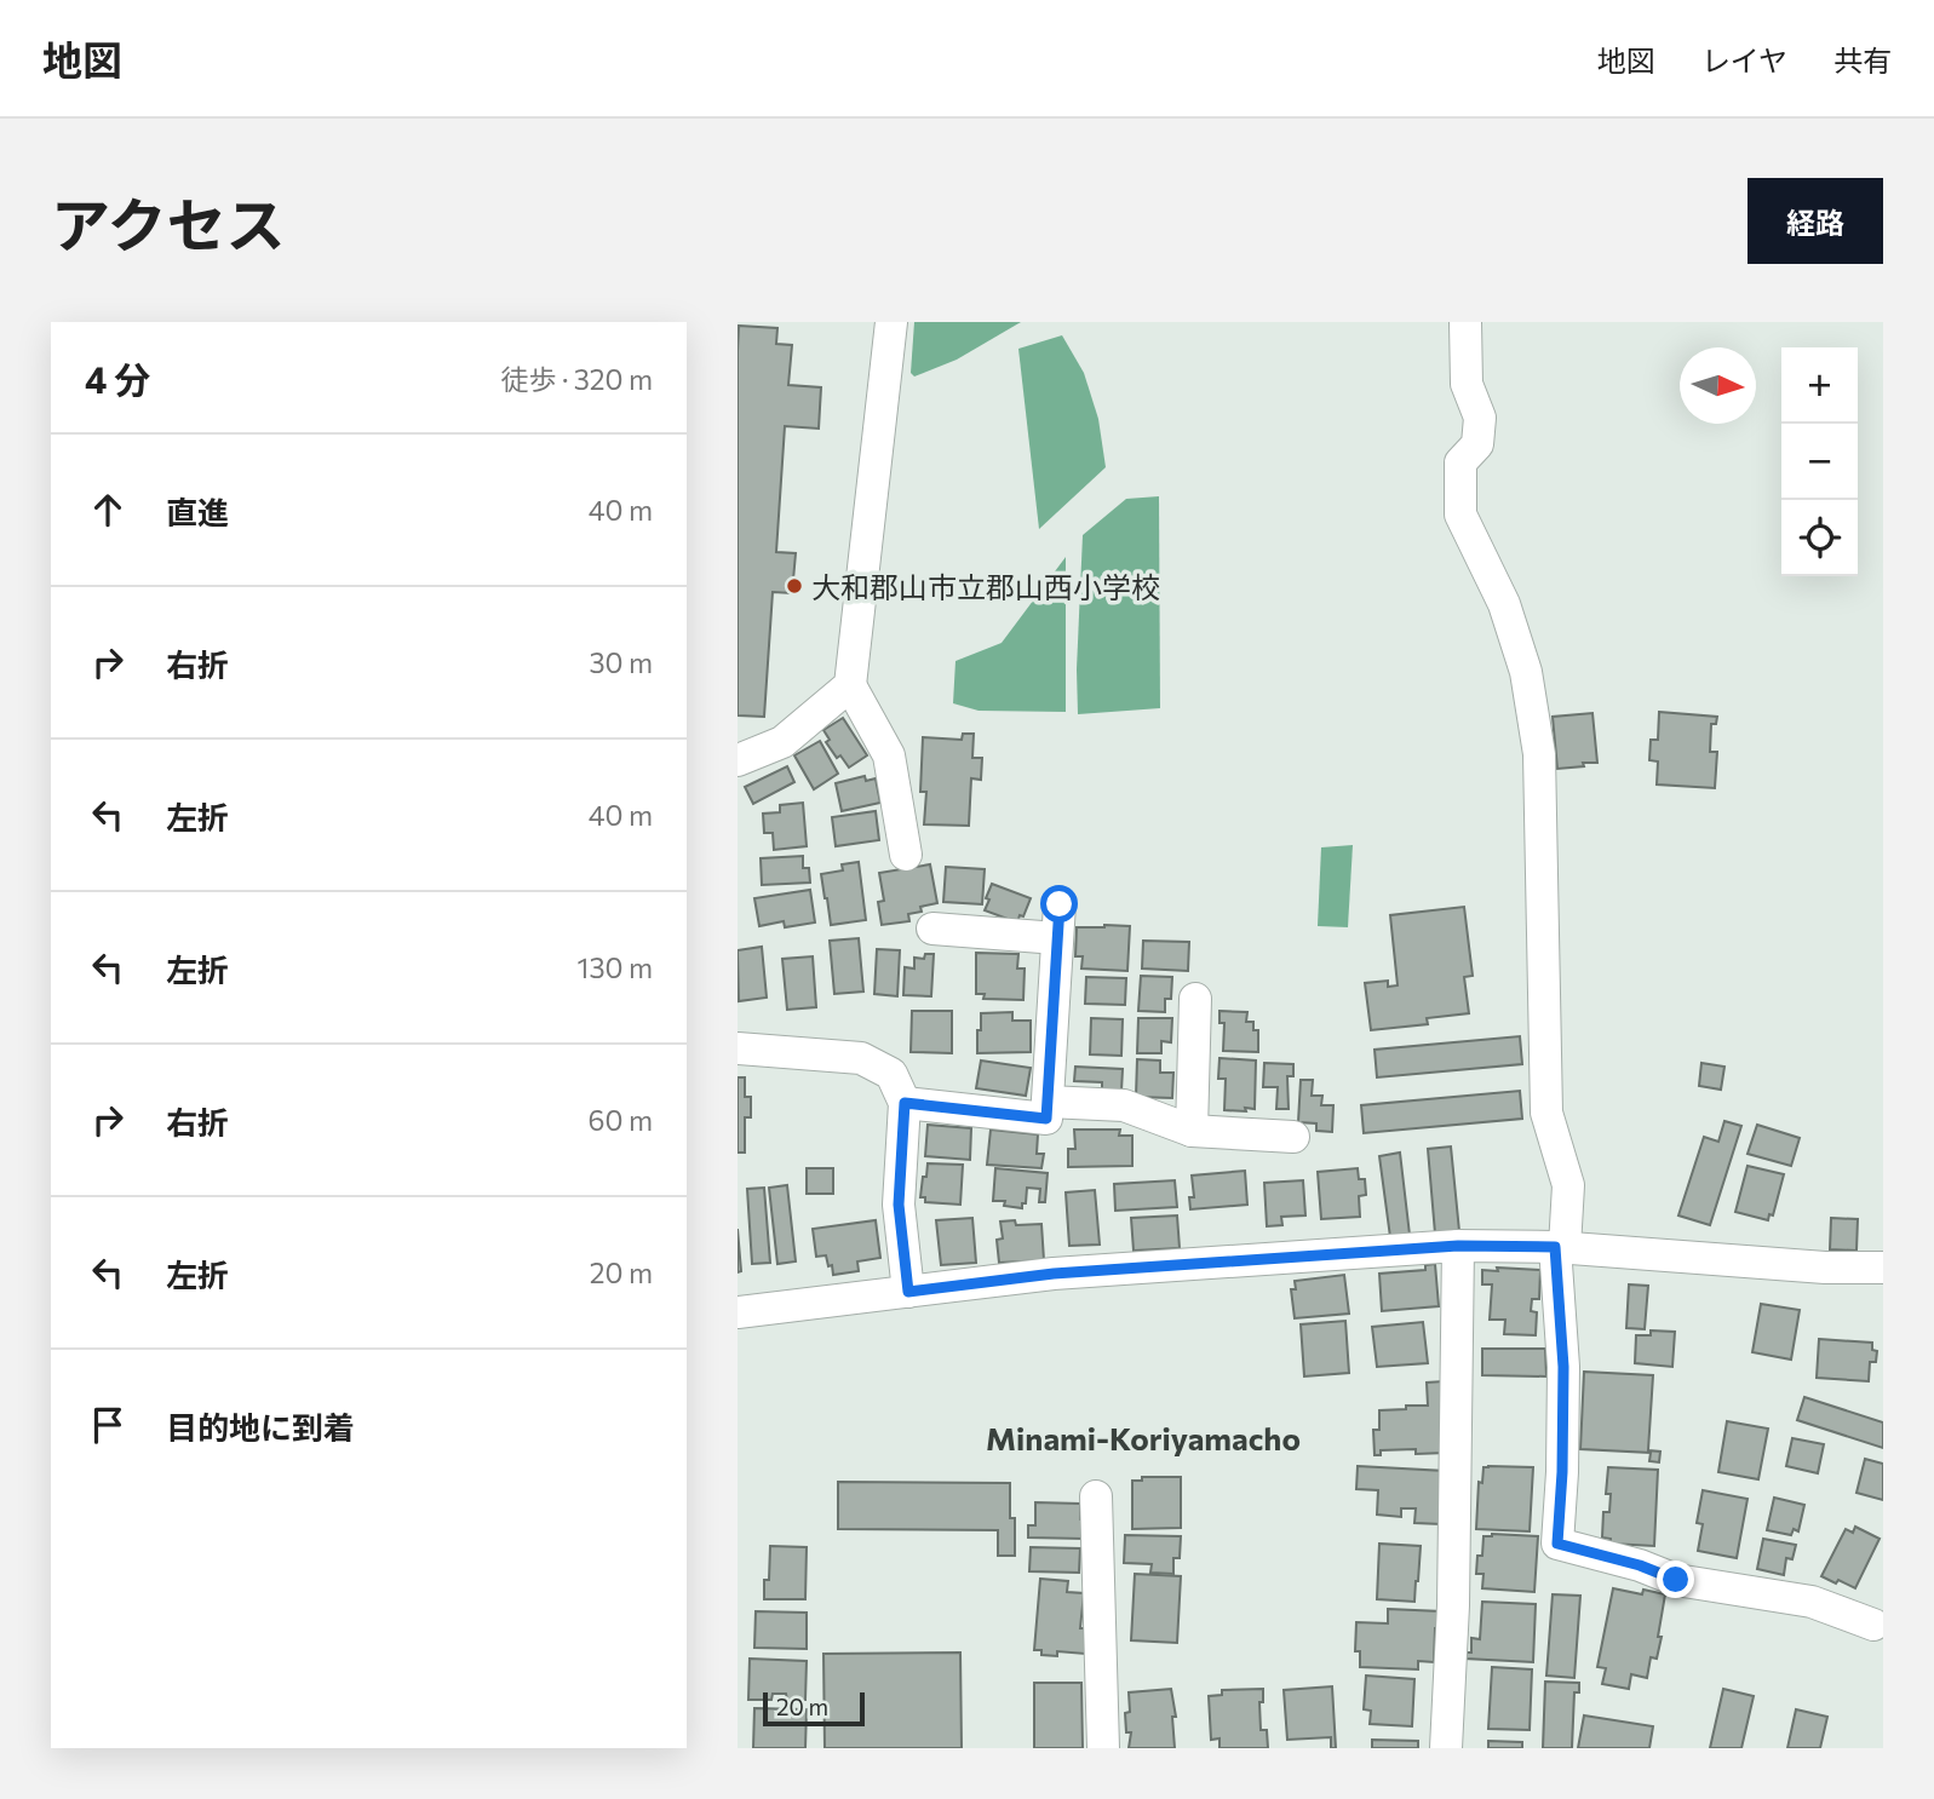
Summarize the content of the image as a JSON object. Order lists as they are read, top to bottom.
{
  "districts": ["Minami-Koriyamacho"],
  "places": ["大和郡山市立郡山西小学校"],
  "scale_bar": "20 m",
  "north": "right",
  "page": {
    "header": "地図",
    "nav": ["地図", "レイヤ", "共有"],
    "title": "アクセス",
    "buttons": "経路",
    "heading": ["4 分", "徒歩 · 320 m"],
    "map_buttons": ["+", "−"],
    "list": [
      ["直進", "40 m"],
      ["右折", "30 m"],
      ["左折", "40 m"],
      ["左折", "130 m"],
      ["右折", "60 m"],
      ["左折", "20 m"],
      "目的地に到着"
    ],
    "scale": "20 m"
  }
}
